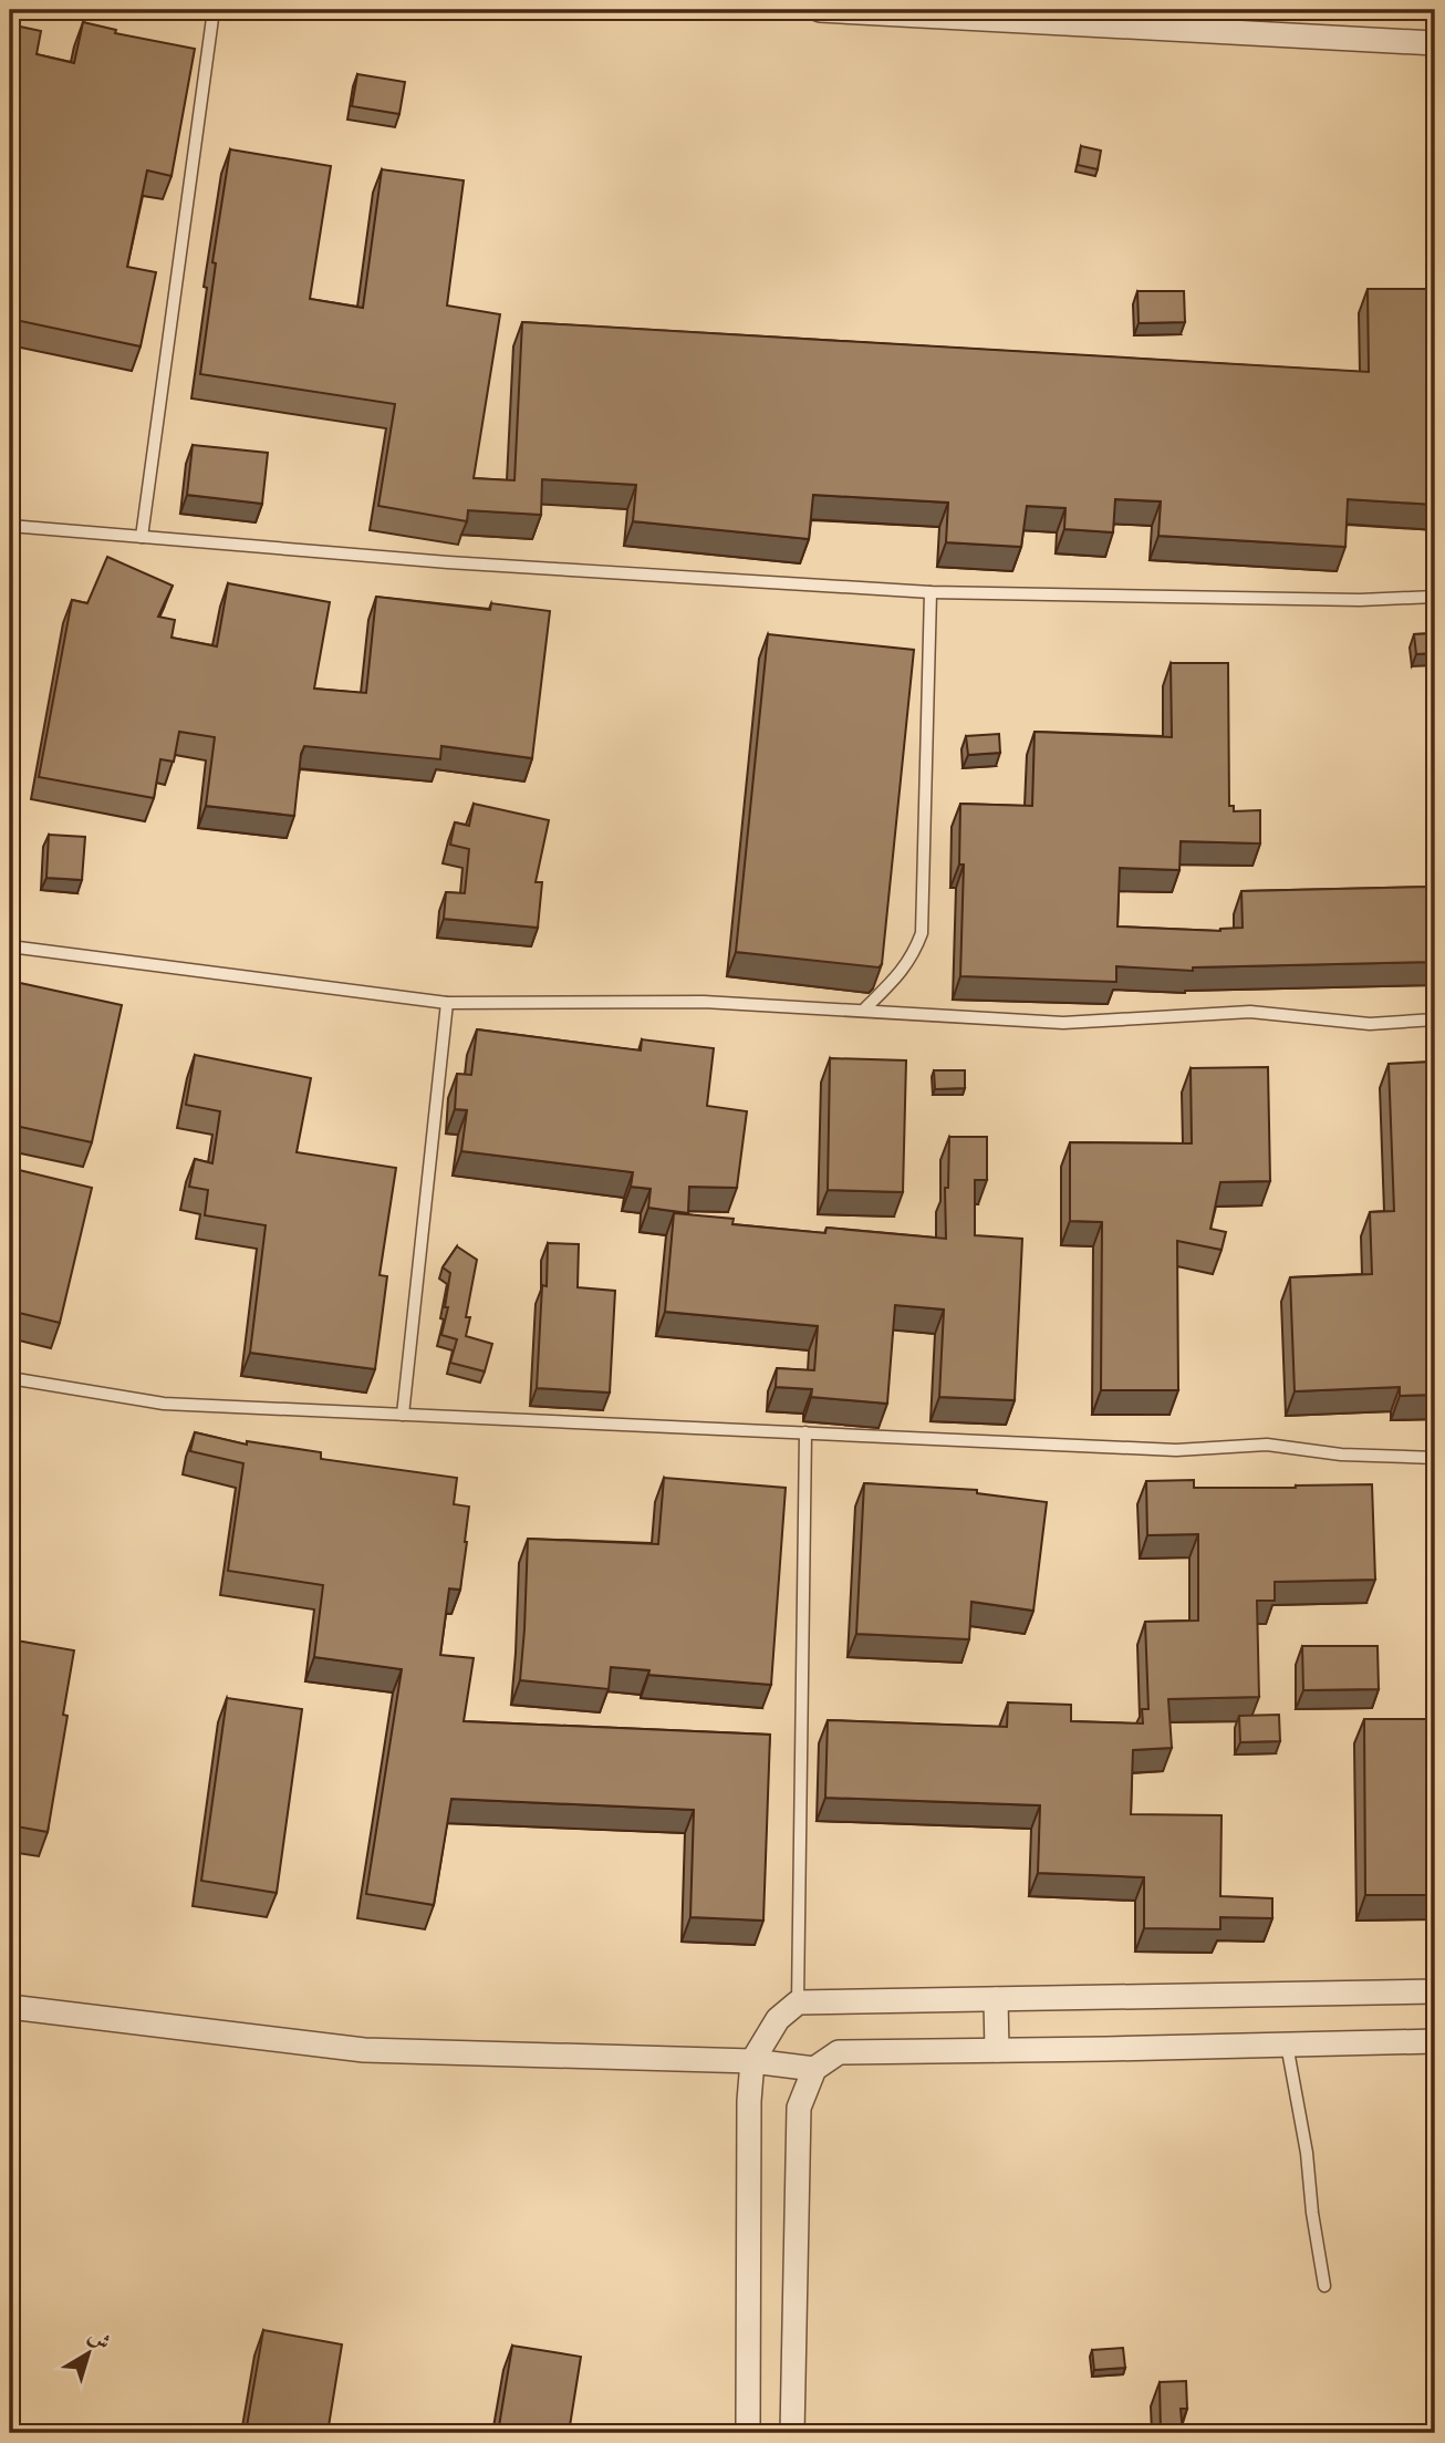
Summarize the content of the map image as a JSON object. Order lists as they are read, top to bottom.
{
  "north": "top right"
}
